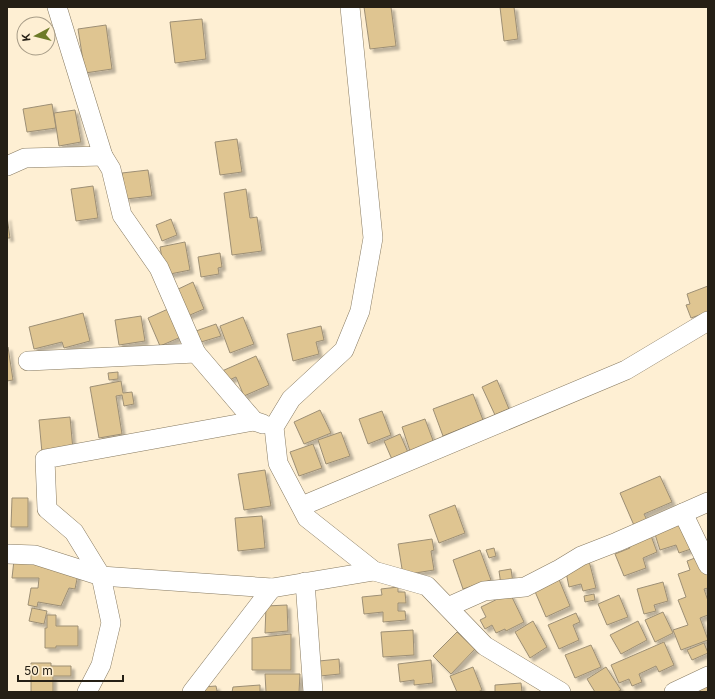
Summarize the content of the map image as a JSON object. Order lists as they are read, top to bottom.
{
  "scale_bar": "50 m",
  "north": "left"
}
